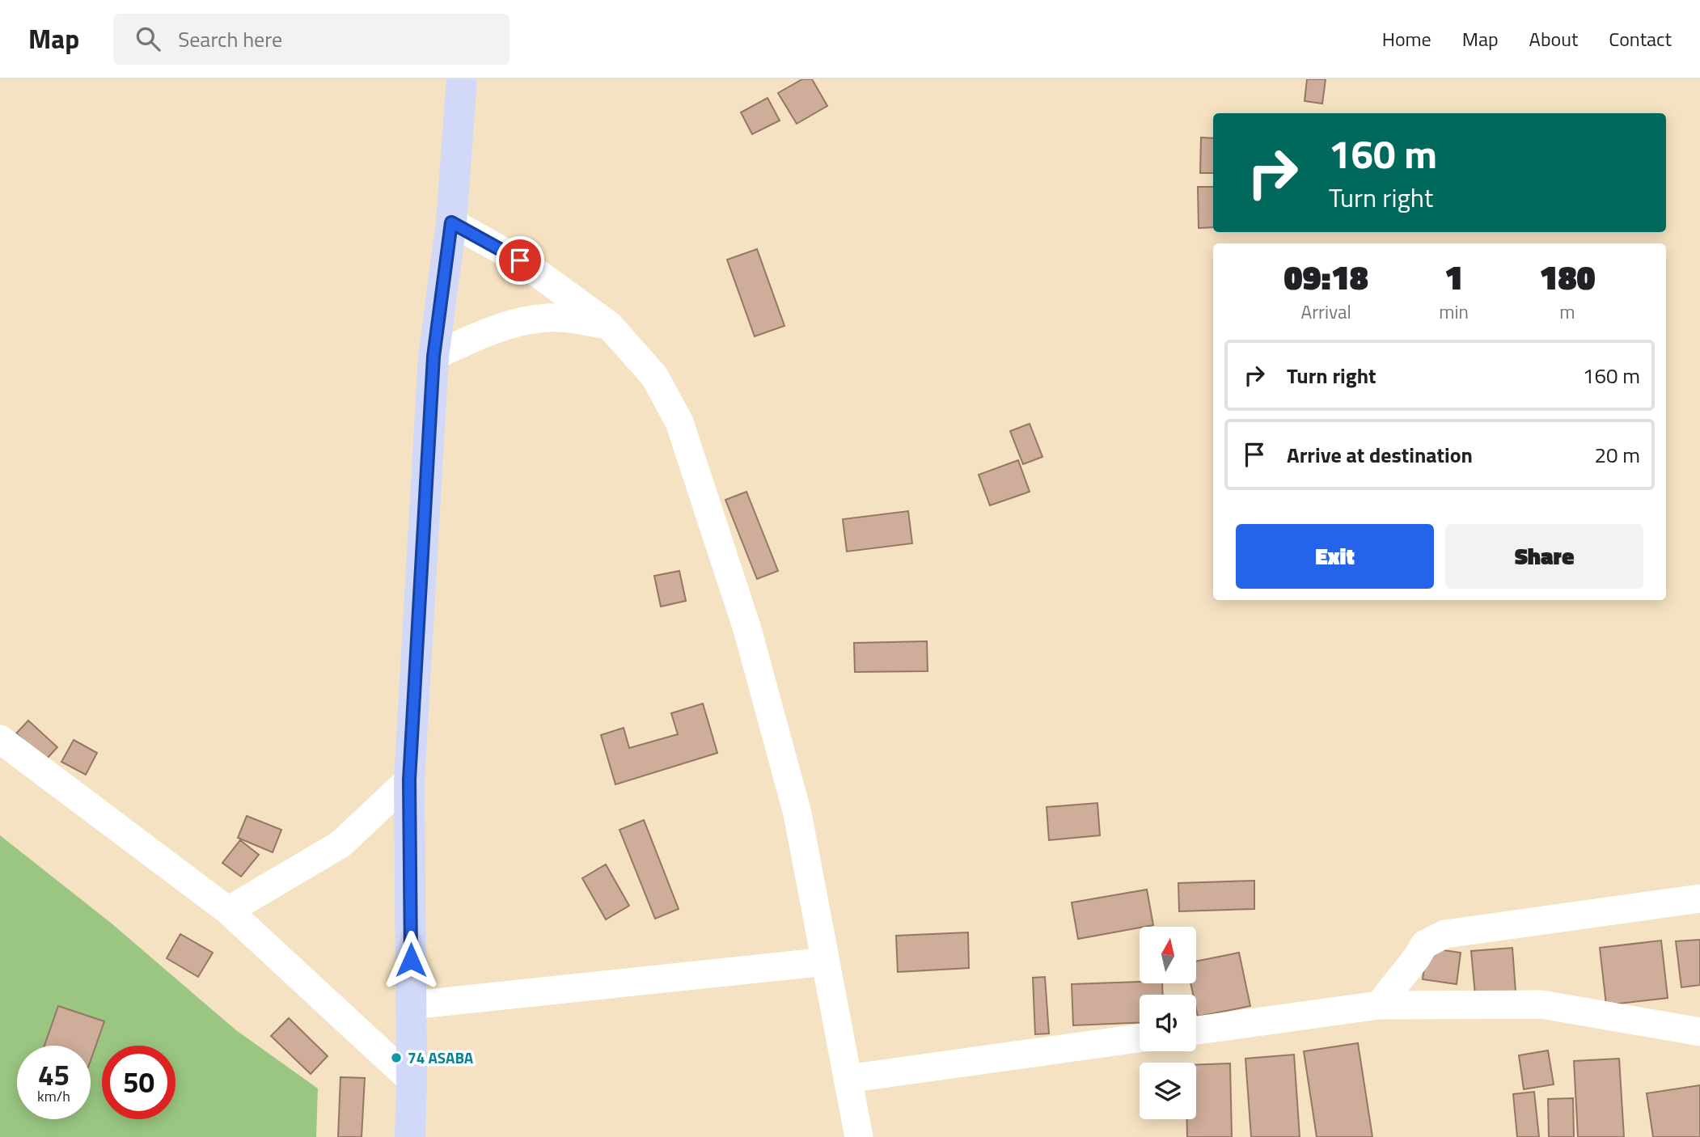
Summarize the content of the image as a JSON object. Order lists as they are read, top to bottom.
{
  "places": ["74 ASABA"],
  "north": "top",
  "page": {
    "header": "Map",
    "search": "Search here",
    "nav": [
      "Home",
      "Map",
      "About",
      "Contact"
    ],
    "turn": ["160 m", "Turn right"],
    "eta": [
      "09:18",
      "Arrival",
      "1",
      "min",
      "180",
      "m"
    ],
    "list": [
      {
        "name": "Turn right",
        "value": "160 m"
      },
      {
        "name": "Arrive at destination",
        "value": "20 m"
      }
    ],
    "buttons": ["Exit", "Share"],
    "speed": "45 km/h",
    "limit": "50"
  }
}
